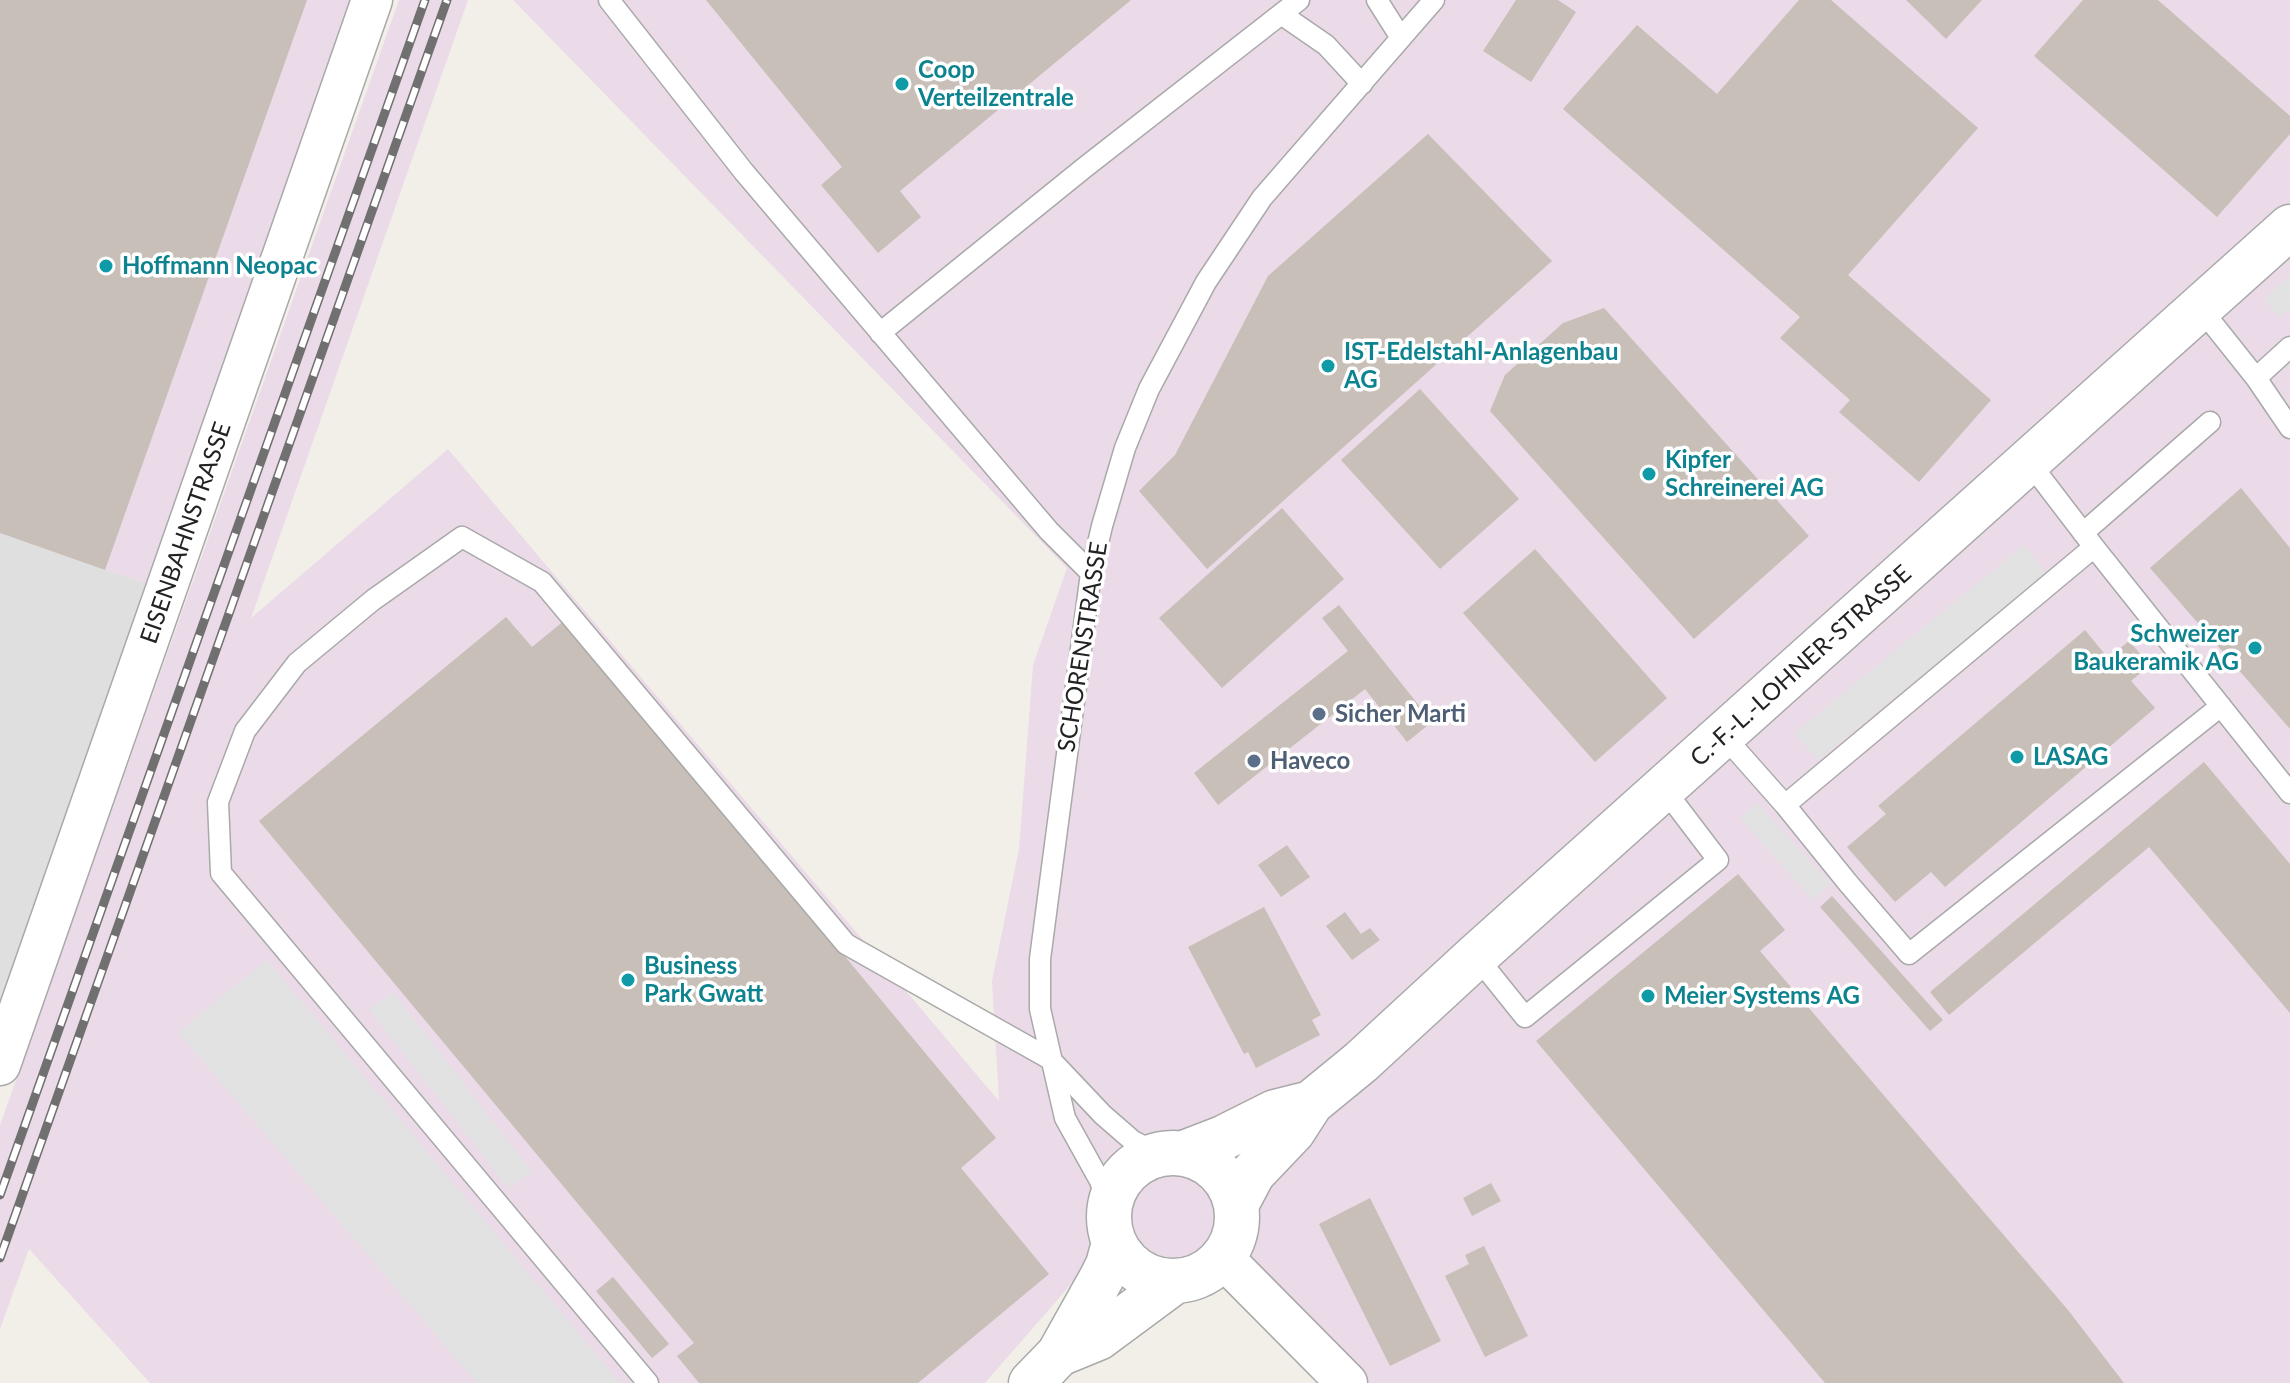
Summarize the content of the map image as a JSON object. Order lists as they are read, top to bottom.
{
  "streets": {
    "street": ["EISENBAHNSTRASSE", "C.-F.-L.-LOHNER-STRASSE"],
    "lane": ["SCHORENSTRASSE"]
  },
  "crossings": [
    ["SCHORENSTRASSE", "C.-F.-L.-LOHNER-STRASSE"]
  ],
  "places": [
    "Coop Verteilzentrale",
    "Hoffmann Neopac",
    "IST-Edelstahl-Anlagenbau AG",
    "Kipfer Schreinerei AG",
    "Schweizer Baukeramik AG",
    "Sicher Marti",
    "LASAG",
    "Haveco",
    "Business Park Gwatt",
    "Meier Systems AG"
  ]
}
